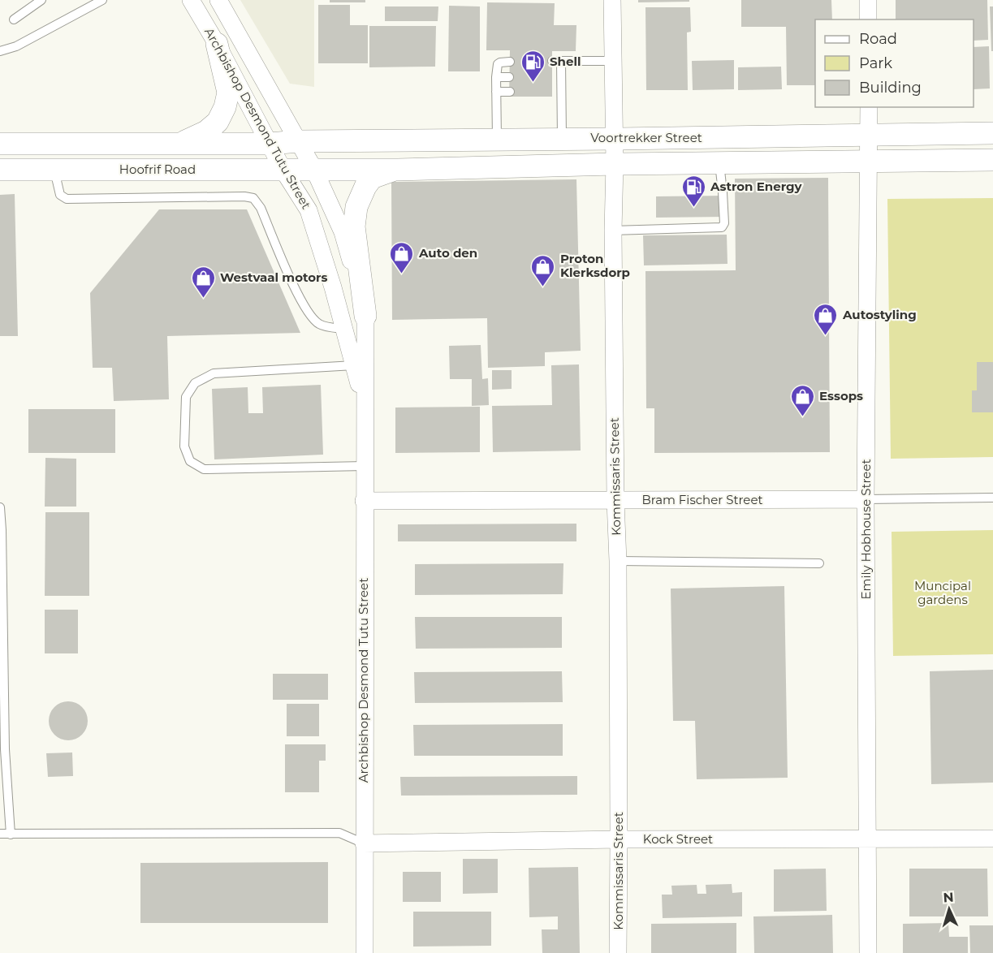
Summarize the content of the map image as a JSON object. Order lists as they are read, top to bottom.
{
  "streets": {
    "street": [
      "Archbishop Desmond Tutu Street",
      "Voortrekker Street",
      "Hoofrif Road",
      "Kommissaris Street",
      "Bram Fischer Street",
      "Emily Hobhouse Street",
      "Kock Street"
    ]
  },
  "crossings": [
    ["Archbishop Desmond Tutu Street", "Voortrekker Street"],
    ["Archbishop Desmond Tutu Street", "Hoofrif Road"],
    ["Archbishop Desmond Tutu Street", "Bram Fischer Street"],
    ["Archbishop Desmond Tutu Street", "Kock Street"],
    ["Voortrekker Street", "Hoofrif Road"],
    ["Voortrekker Street", "Kommissaris Street"],
    ["Voortrekker Street", "Emily Hobhouse Street"],
    ["Kommissaris Street", "Bram Fischer Street"],
    ["Kommissaris Street", "Kock Street"],
    ["Bram Fischer Street", "Emily Hobhouse Street"],
    ["Emily Hobhouse Street", "Kock Street"]
  ],
  "parks": ["Muncipal gardens"],
  "places": {
    "fuel station": ["Shell", "Astron Energy"],
    "shop": [
      "Auto den",
      "Proton Klerksdorp",
      "Westvaal motors",
      "Autostyling",
      "Essops"
    ]
  },
  "legend": ["Road", "Park", "Building"],
  "north": "top"
}
